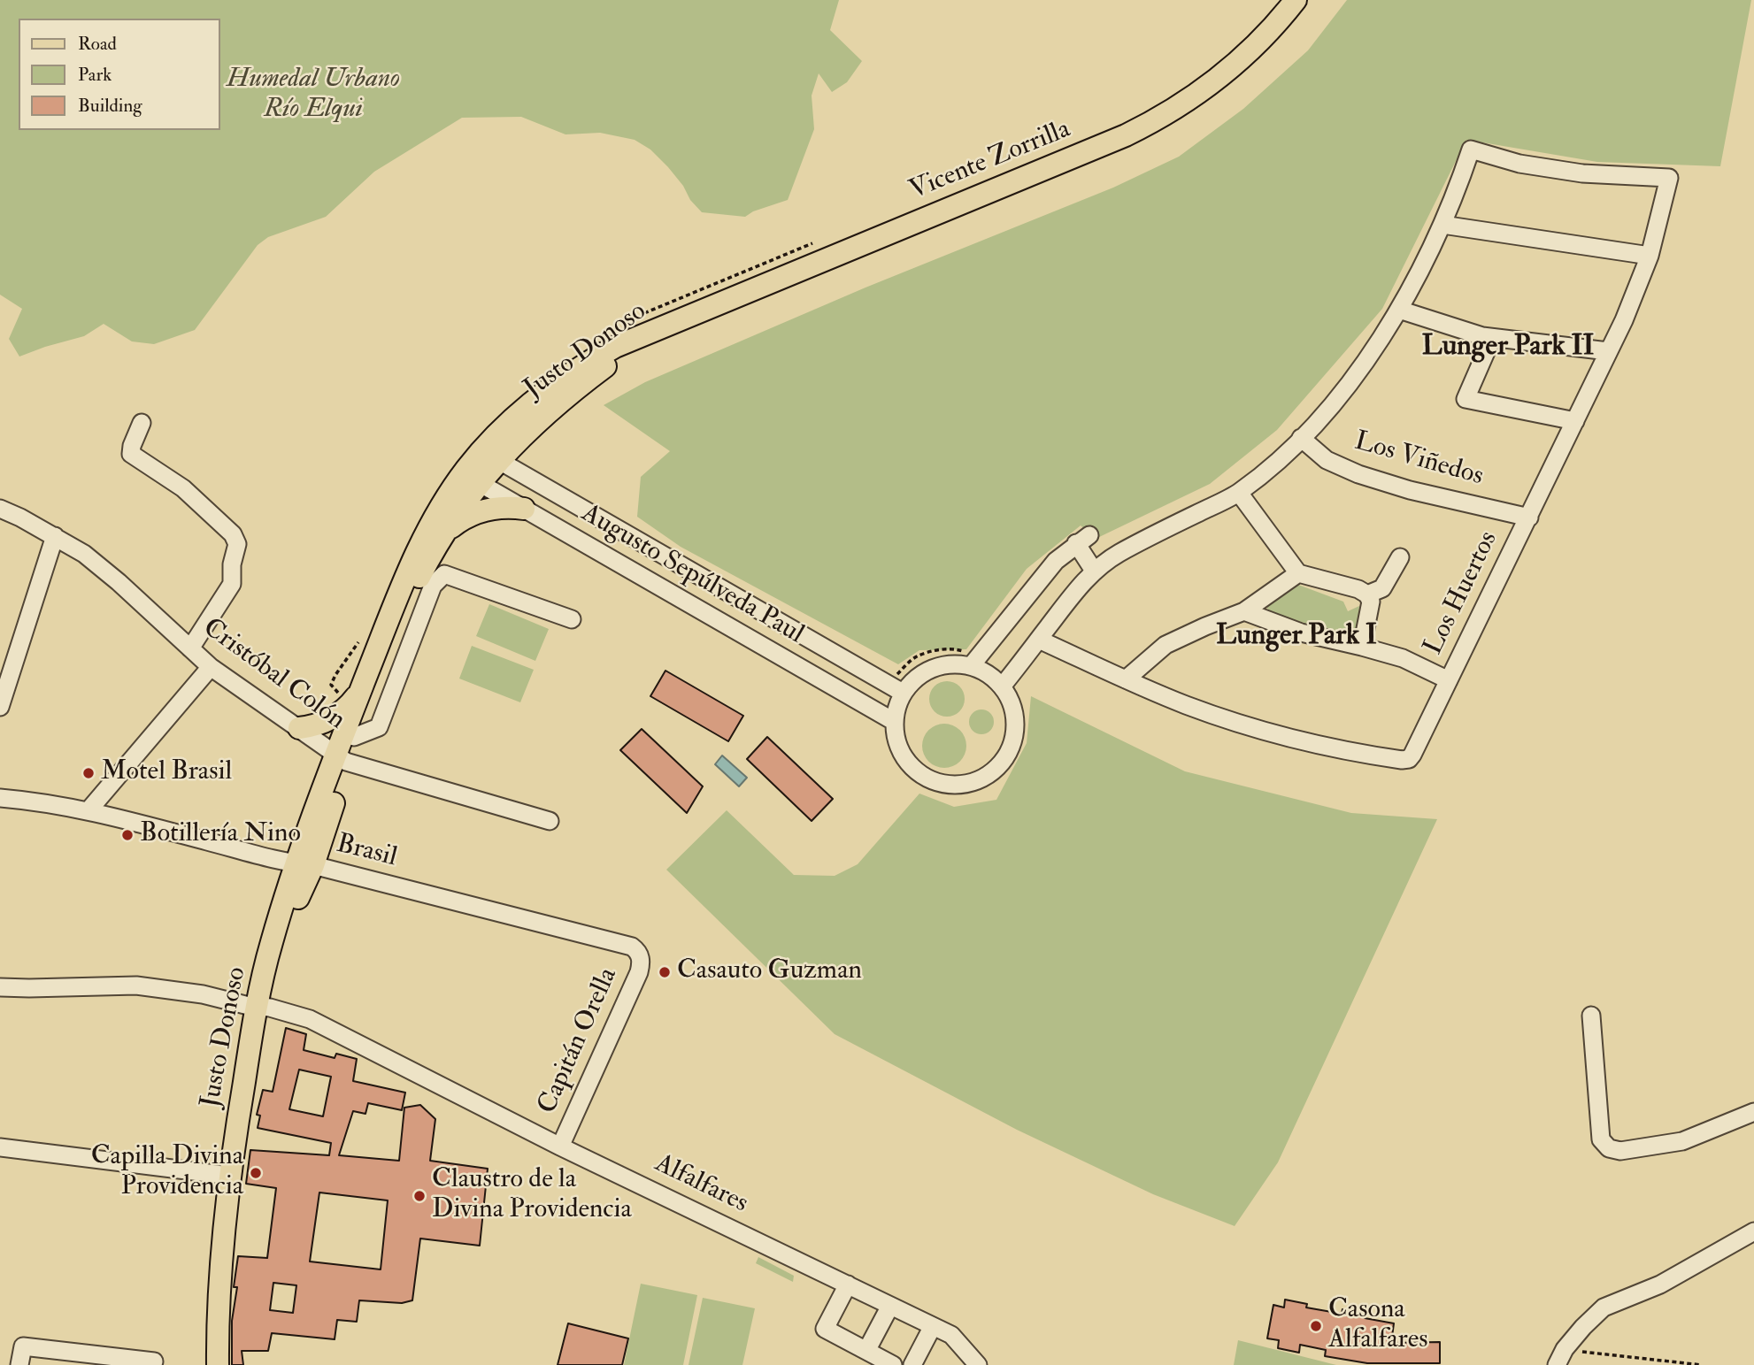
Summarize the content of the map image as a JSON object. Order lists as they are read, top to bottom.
{
  "streets": {
    "main road": ["Vicente Zorrilla", "Justo Donoso"],
    "street": [
      "Los Viñedos",
      "Augusto Sepúlveda Paul",
      "Los Huertos",
      "Cristóbal Colón",
      "Brasil",
      "Capitán Orella",
      "Alfalfares"
    ]
  },
  "crossings": [
    ["Vicente Zorrilla", "Justo Donoso"],
    ["Justo Donoso", "Augusto Sepúlveda Paul"],
    ["Justo Donoso", "Cristóbal Colón"],
    ["Justo Donoso", "Brasil"],
    ["Justo Donoso", "Alfalfares"],
    ["Los Viñedos", "Los Huertos"],
    ["Brasil", "Capitán Orella"],
    ["Capitán Orella", "Alfalfares"]
  ],
  "districts": ["Lunger Park II", "Lunger Park I"],
  "parks": ["Humedal Urbano Río Elqui"],
  "places": [
    "Motel Brasil",
    "Botillería Nino",
    "Casauto Guzman",
    "Capilla Divina Providencia",
    "Claustro de la Divina Providencia",
    "Casona Alfalfares"
  ],
  "legend": ["Road", "Park", "Building"]
}
